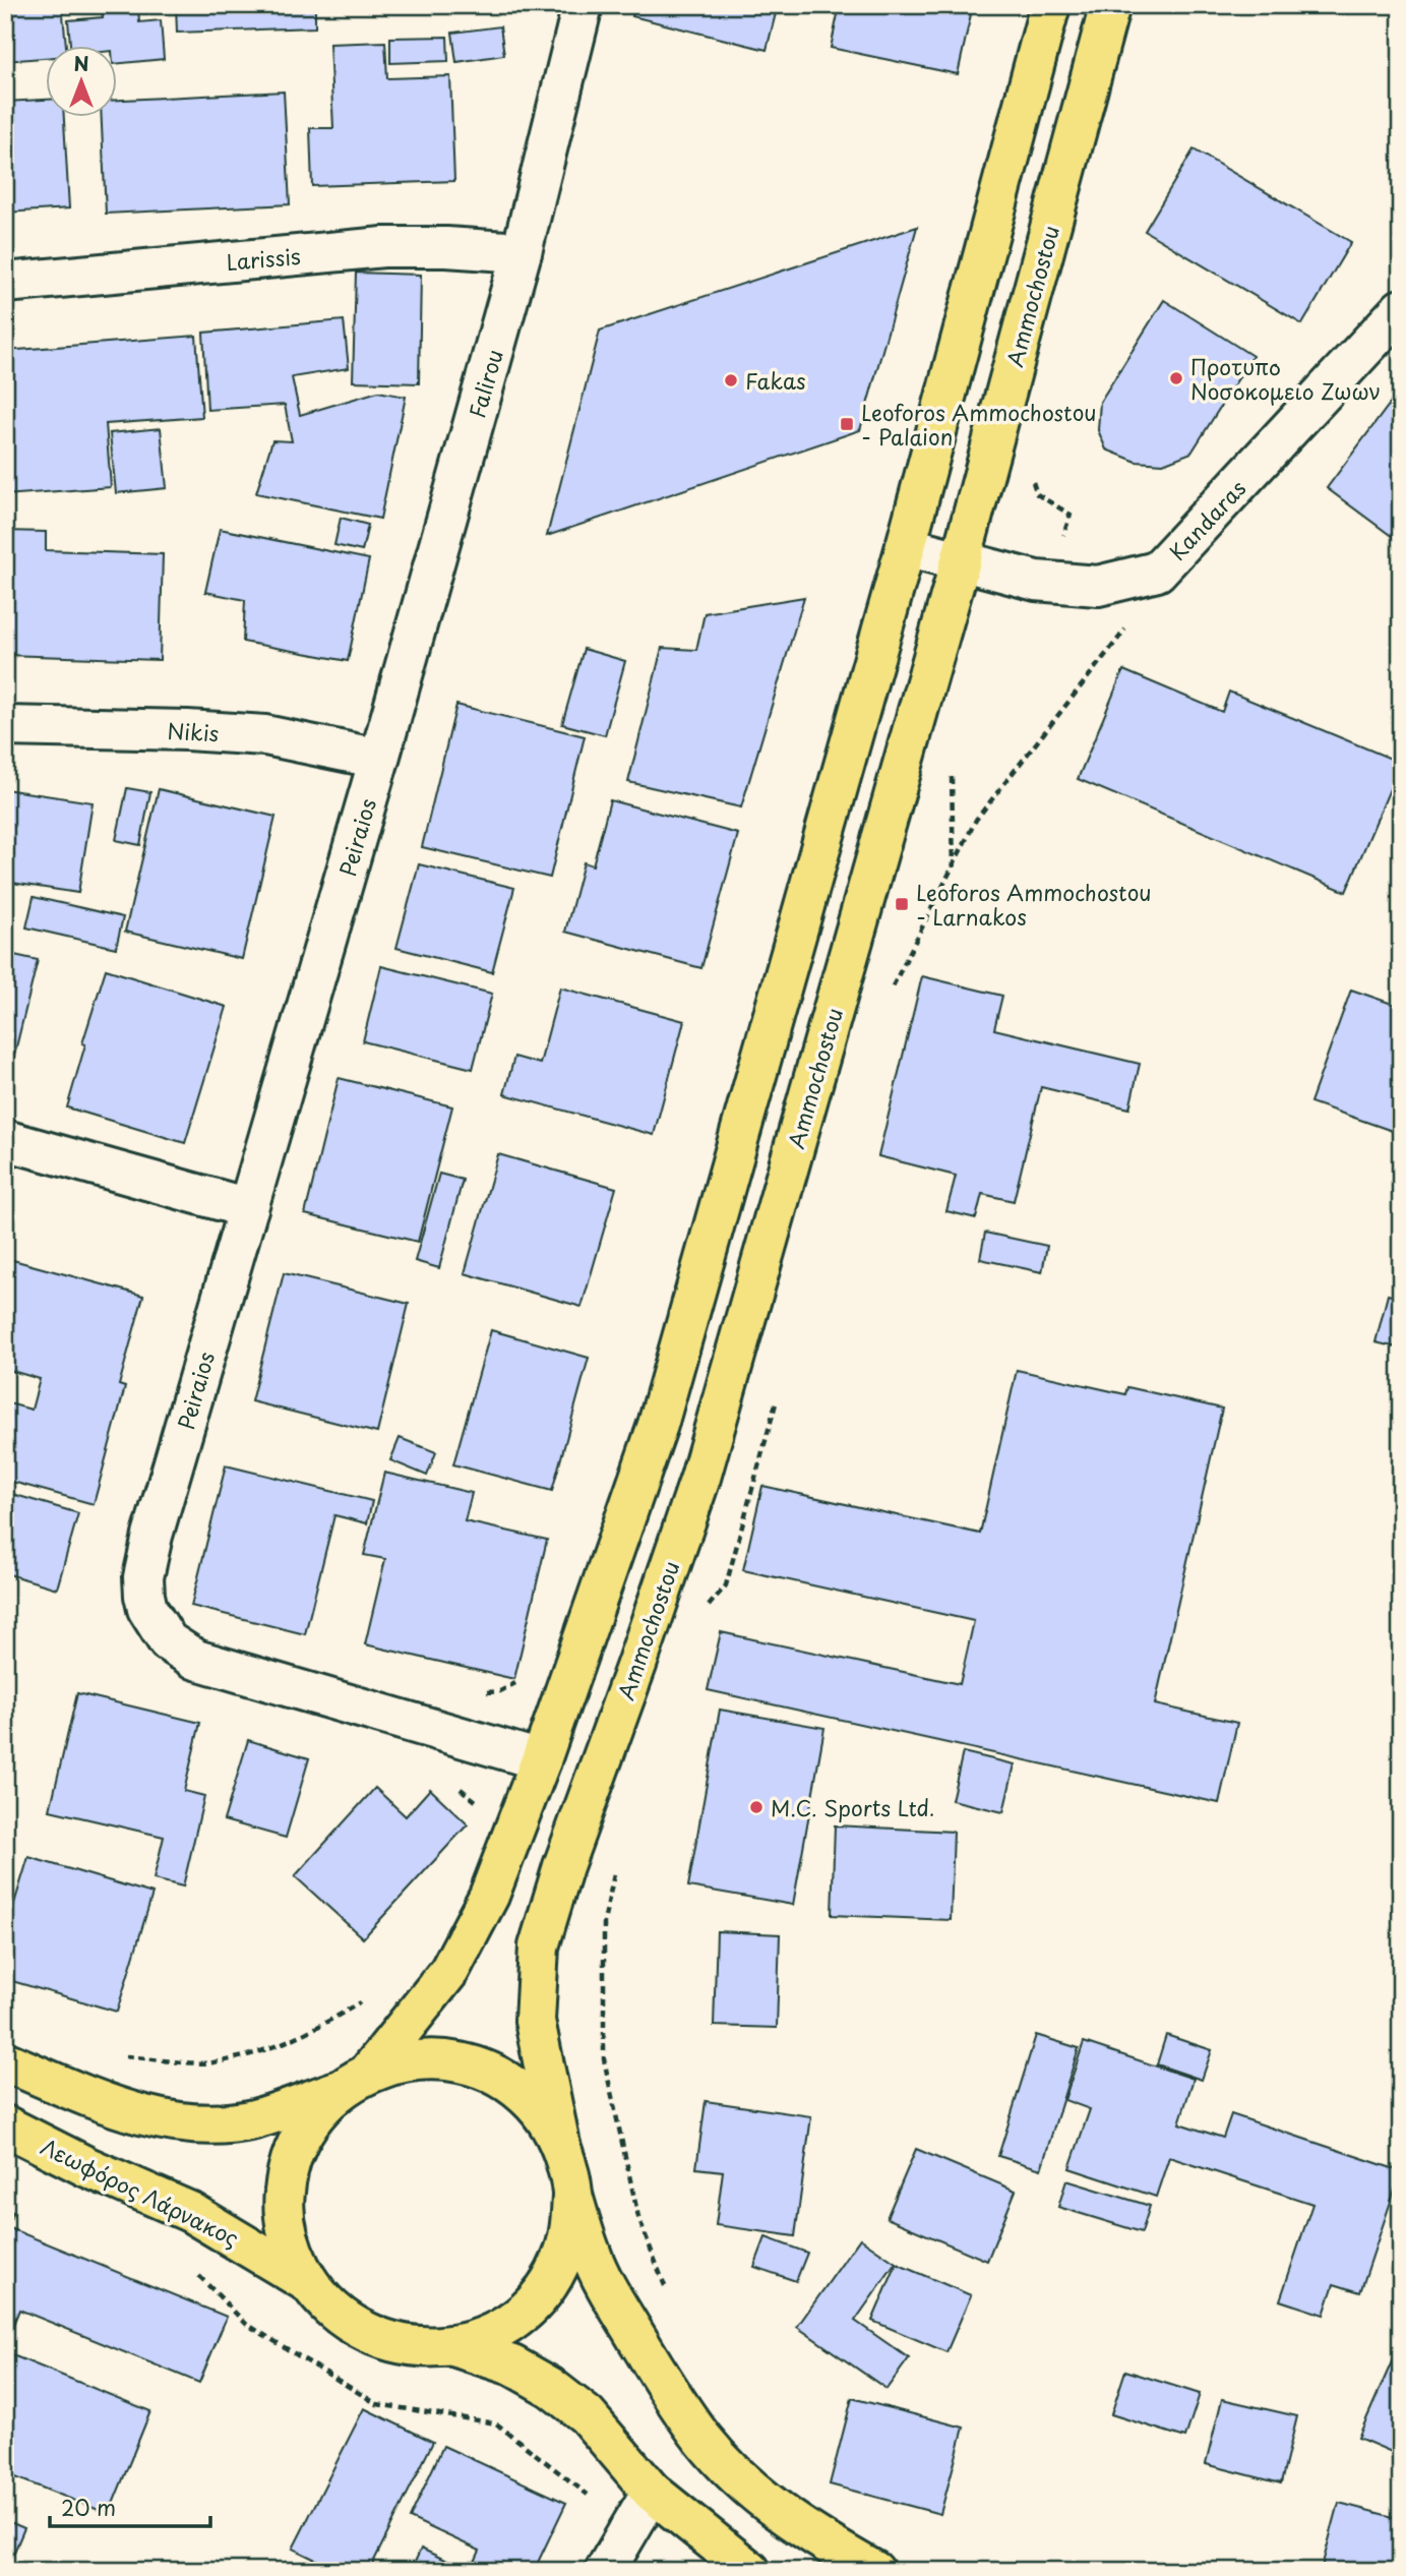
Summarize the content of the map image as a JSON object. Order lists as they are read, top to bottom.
{
  "streets": {
    "main road": ["Ammochostou", "Λεωφόρος Λάρνακος"],
    "street": [
      "Larissis",
      "Falirou",
      "Kandaras",
      "Nikis",
      "Peiraios"
    ]
  },
  "crossings": [
    ["Larissis", "Falirou"],
    ["Ammochostou", "Kandaras"],
    ["Ammochostou", "Λεωφόρος Λάρνακος"],
    ["Falirou", "Nikis"],
    ["Falirou", "Peiraios"],
    ["Nikis", "Peiraios"]
  ],
  "places": {
    "other": ["Προτυπο Νοσοκομειο Ζωων", "Fakas", "M.C. Sports Ltd."],
    "transit": ["Leoforos Ammochostou - Palaion", "Leoforos Ammochostou - Larnakos"]
  },
  "scale_bar": "20 m",
  "north": "top"
}
